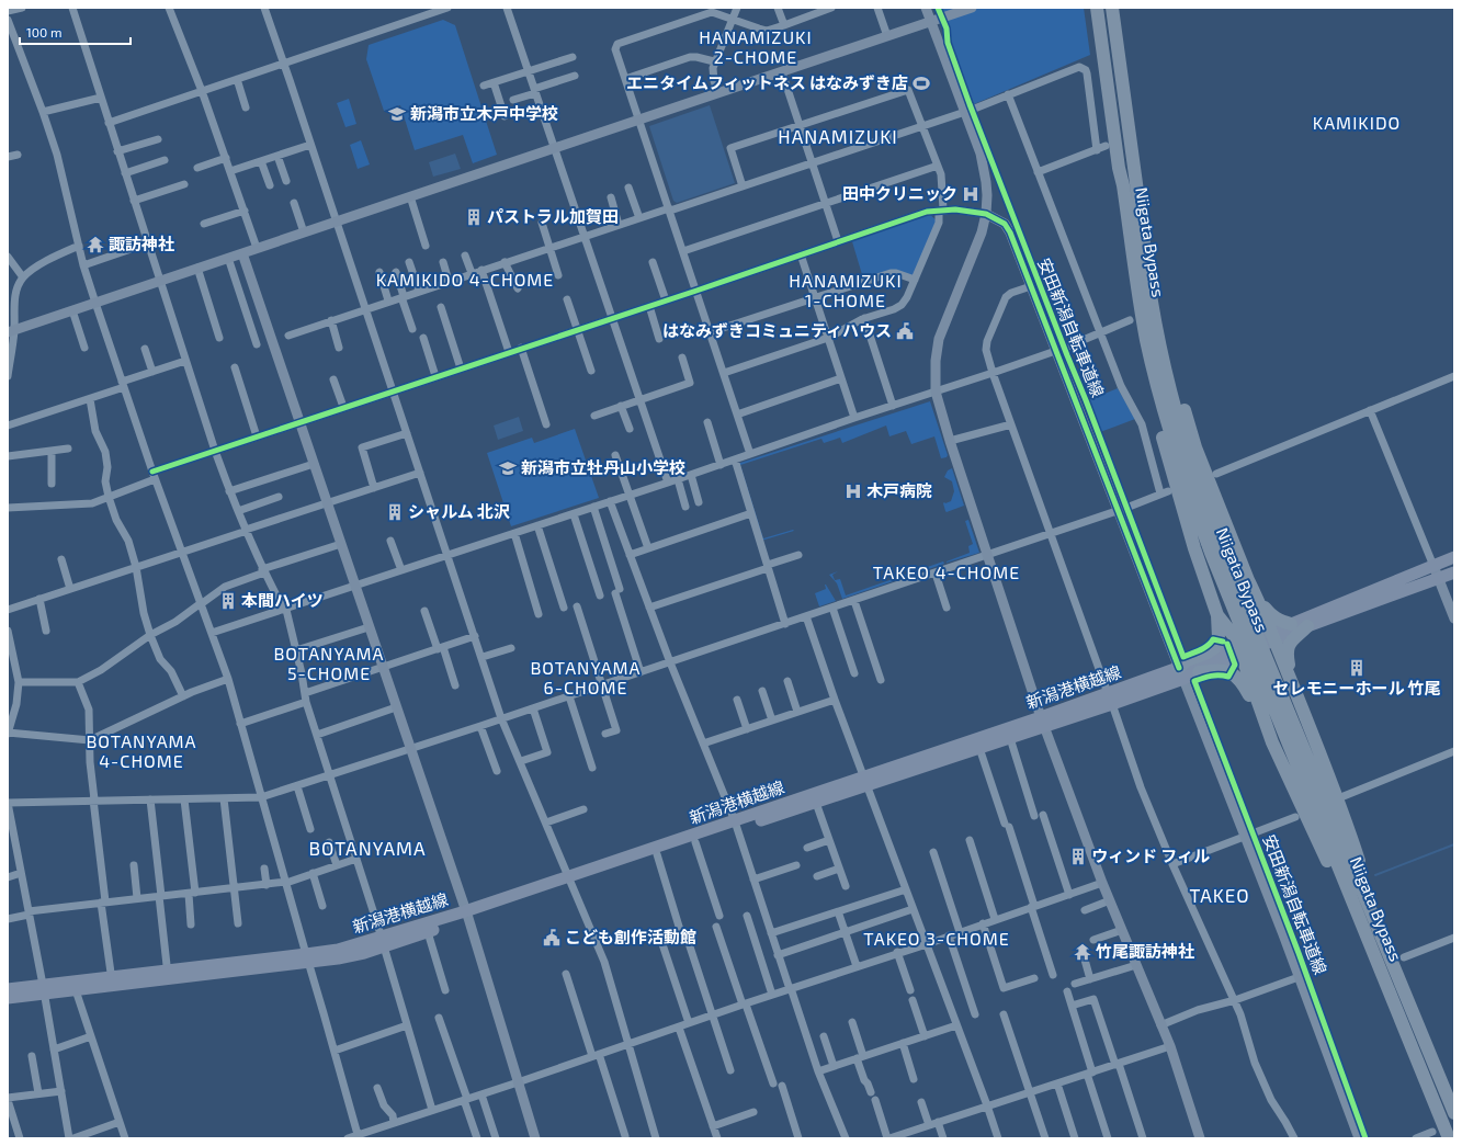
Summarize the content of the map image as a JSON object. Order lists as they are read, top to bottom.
{
  "streets": {
    "highway": ["Niigata Bypass"],
    "main road": ["新潟港横越線"],
    "cycle path": ["安田新潟自転車道線"]
  },
  "districts": [
    "HANAMIZUKI 2-CHOME",
    "KAMIKIDO",
    "HANAMIZUKI",
    "KAMIKIDO 4-CHOME",
    "HANAMIZUKI 1-CHOME",
    "TAKEO 4-CHOME",
    "BOTANYAMA 5-CHOME",
    "BOTANYAMA 6-CHOME",
    "BOTANYAMA 4-CHOME",
    "BOTANYAMA",
    "TAKEO",
    "TAKEO 3-CHOME"
  ],
  "places": {
    "sports": ["エニタイムフィットネス はなみずき店"],
    "school or university": ["新潟市立木戸中学校", "新潟市立牡丹山小学校"],
    "hospital": ["田中クリニック", "木戸病院"],
    "building": [
      "パストラル加賀田",
      "シャルム 北沢",
      "本間ハイツ",
      "セレモニーホール 竹尾",
      "ウィンド フィル"
    ],
    "temple": ["諏訪神社", "竹尾諏訪神社"],
    "public building": ["はなみずきコミュニティハウス", "こども創作活動館"]
  },
  "scale_bar": "100 m"
}
